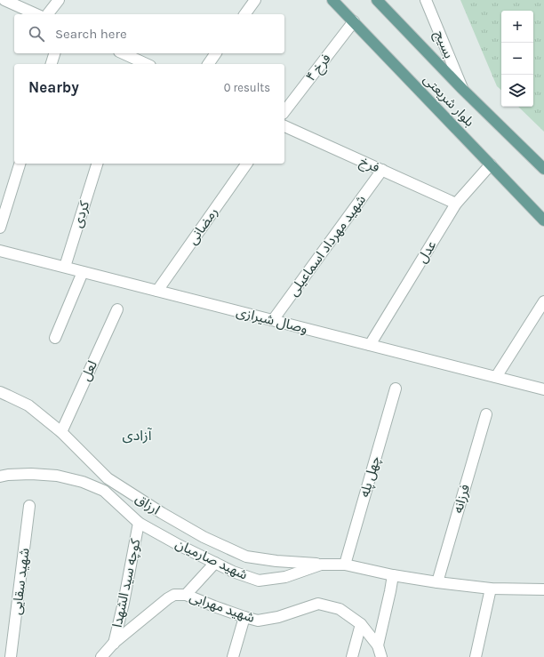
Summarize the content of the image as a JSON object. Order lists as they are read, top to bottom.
{
  "streets": {
    "main road": ["بلوار شریعتی"],
    "street": [
      "بسیج",
      "فرخ ۴",
      "فرخ",
      "کردی",
      "رمضانی",
      "شهید مهرداد اسماعیلی",
      "عدل",
      "وصال شیرازی",
      "لعل",
      "چهل پله",
      "فرزانه",
      "ارزاق",
      "شهید صارمیان",
      "شهید سقایی",
      "کوچه سید الشهدا",
      "شهید مهرابی"
    ]
  },
  "crossings": [
    ["بسیج", "بلوار شریعتی"],
    ["فرخ ۴", "بلوار شریعتی"],
    ["بلوار شریعتی", "عدل"],
    ["فرخ", "شهید مهرداد اسماعیلی"],
    ["فرخ", "عدل"],
    ["کردی", "وصال شیرازی"],
    ["رمضانی", "وصال شیرازی"],
    ["شهید مهرداد اسماعیلی", "وصال شیرازی"],
    ["عدل", "وصال شیرازی"],
    ["لعل", "ارزاق"],
    ["چهل پله", "شهید صارمیان"],
    ["فرزانه", "شهید صارمیان"],
    ["ارزاق", "شهید صارمیان"],
    ["شهید صارمیان", "کوچه سید الشهدا"],
    ["کوچه سید الشهدا", "شهید مهرابی"]
  ],
  "districts": ["آزادی"],
  "page": {
    "map_buttons": ["+", "−"],
    "search": "Search here",
    "heading": ["Nearby", "0 results"]
  }
}
